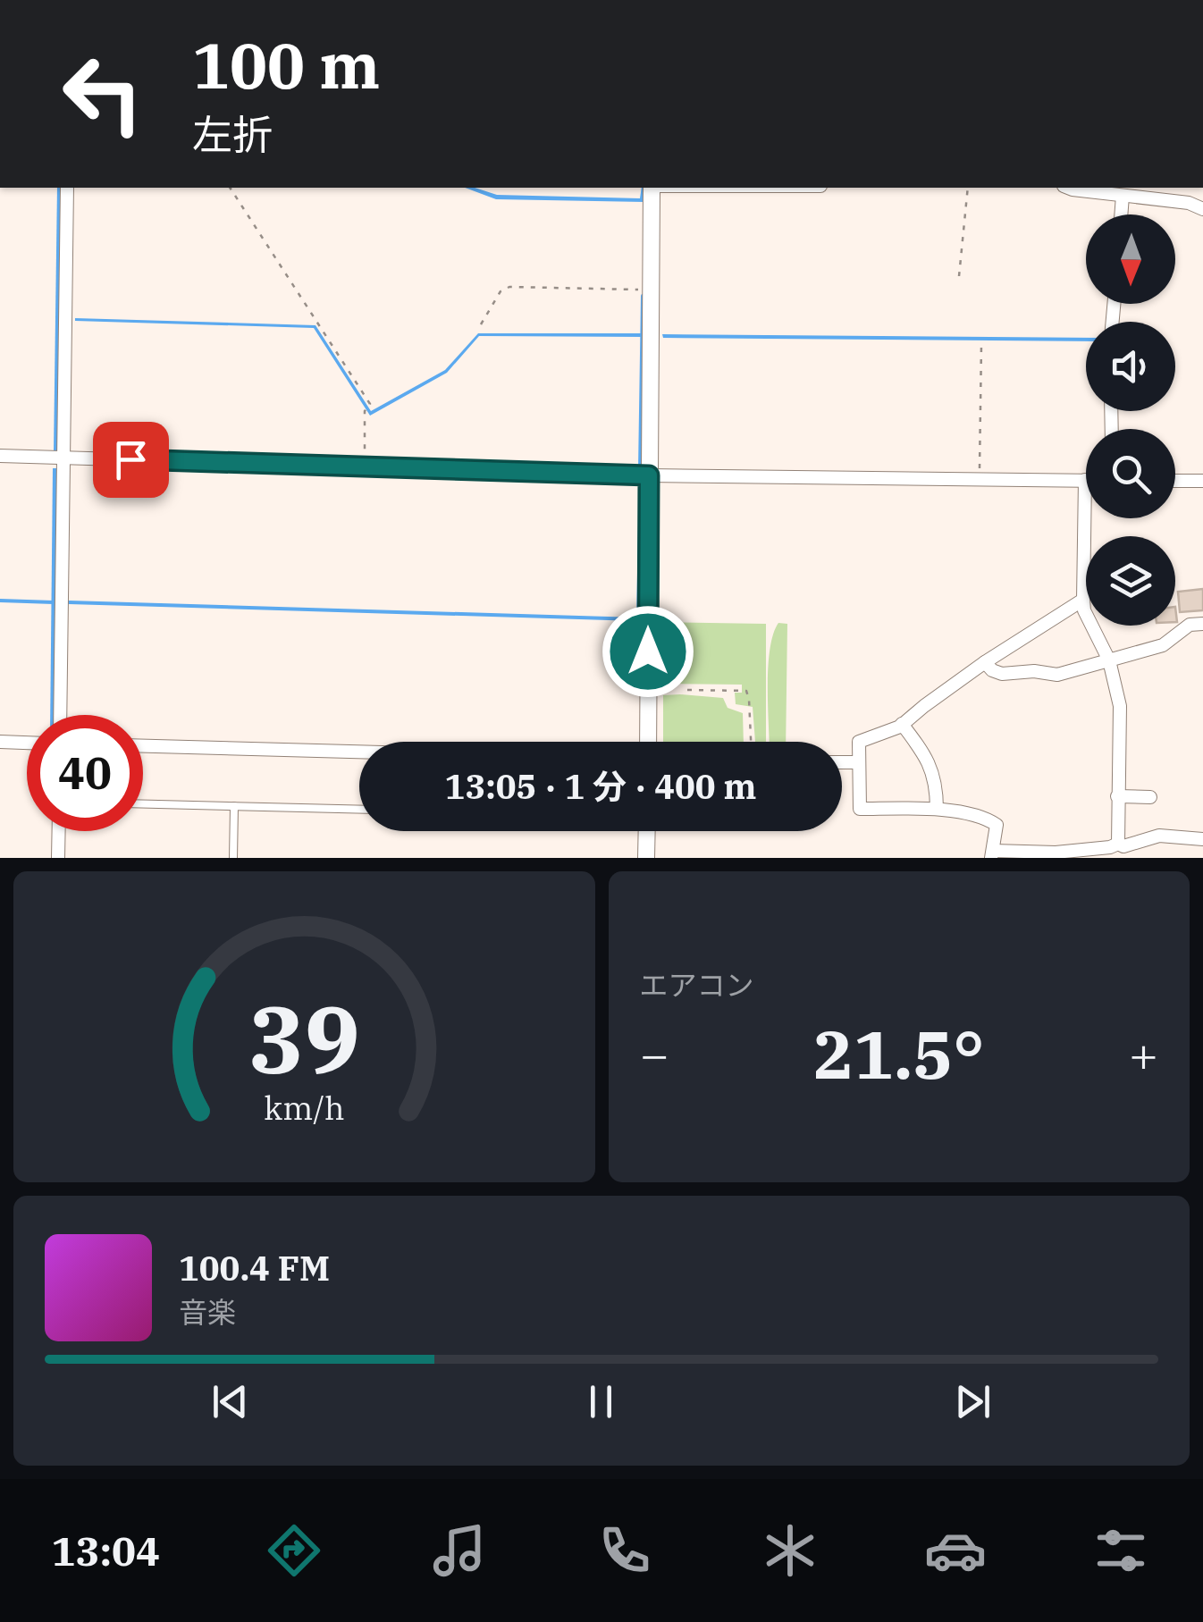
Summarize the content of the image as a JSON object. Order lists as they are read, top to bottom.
{
  "north": "bottom",
  "page": {
    "turn": ["100 m", "左折"],
    "limit": "40",
    "trip": "13:05 · 1 分 · 400 m",
    "tile": "エアコン",
    "heat": ["−", "21.5°", "+"],
    "song": ["100.4 FM", "音楽"],
    "tabs": "13:04",
    "gauge": ["39", "km/h"]
  }
}
